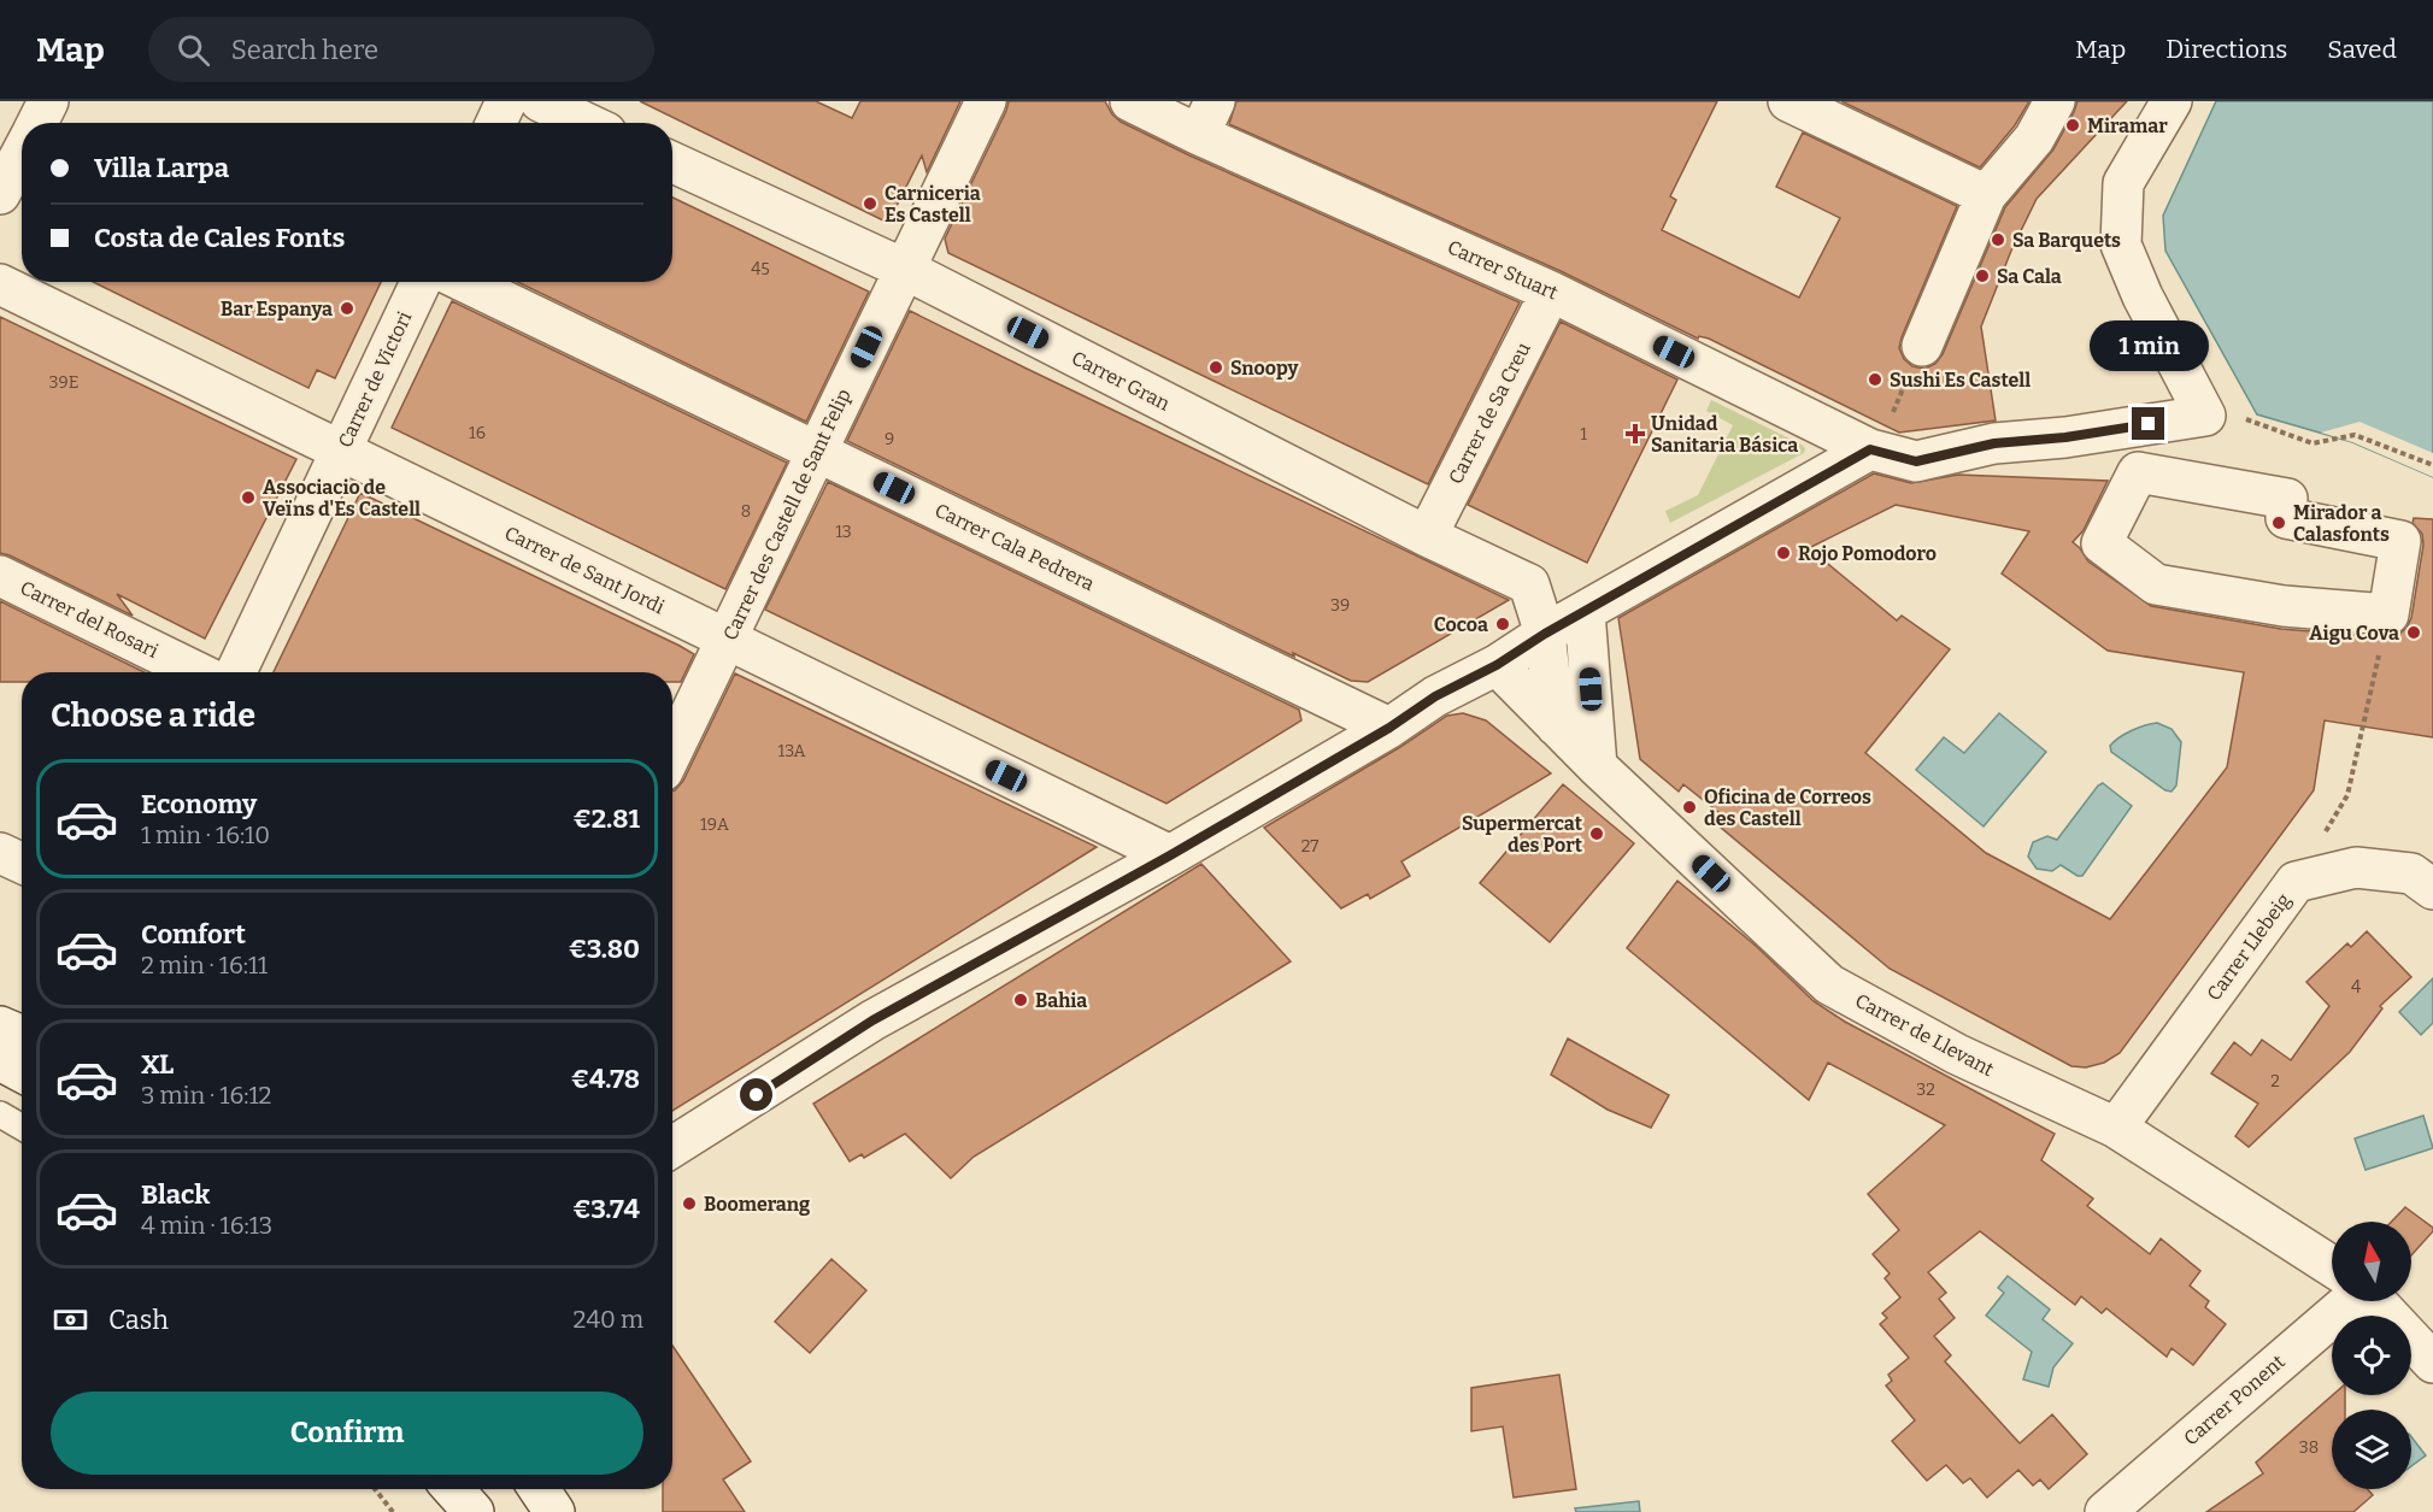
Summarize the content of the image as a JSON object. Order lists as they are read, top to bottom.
{
  "streets": {
    "street": [
      "Carrer Stuart",
      "Carrer de Victori",
      "Carrer Gran",
      "Carrer de Sa Creu",
      "Carrer des Castell de Sant Felip",
      "Carrer Cala Pedrera",
      "Carrer de Sant Jordi",
      "Carrer del Rosari",
      "Carrer Llebeig",
      "Carrer de Llevant",
      "Carrer Ponent"
    ]
  },
  "crossings": [
    ["Carrer Stuart", "Carrer de Sa Creu"],
    ["Carrer de Victori", "Carrer de Sant Jordi"],
    ["Carrer Gran", "Carrer de Sa Creu"],
    ["Carrer Gran", "Carrer des Castell de Sant Felip"],
    ["Carrer des Castell de Sant Felip", "Carrer Cala Pedrera"],
    ["Carrer des Castell de Sant Felip", "Carrer de Sant Jordi"],
    ["Carrer Llebeig", "Carrer de Llevant"]
  ],
  "places": {
    "other": [
      "Miramar",
      "Carniceria Es Castell",
      "Sa Barquets",
      "Sa Cala",
      "Bar Espanya",
      "Snoopy",
      "Sushi Es Castell",
      "Associacio de Veïns d'Es Castell",
      "Mirador a Calasfonts",
      "Rojo Pomodoro",
      "Cocoa",
      "Aigu Cova",
      "Oficina de Correos des Castell",
      "Supermercat des Port",
      "Bahia",
      "Boomerang"
    ],
    "health": ["Unidad Sanitaria Básica"]
  },
  "house_numbers": [
    "45",
    "39E",
    "16",
    "1",
    "9",
    "8",
    "13",
    "39",
    "13A",
    "19A",
    "27",
    "4",
    "2",
    "32",
    "38"
  ],
  "north": "top",
  "page": {
    "header": "Map",
    "search": "Search here",
    "nav": ["Map", "Directions", "Saved"],
    "banner": ["Villa Larpa", "Costa de Cales Fonts"],
    "bubble": "1 min",
    "heading": "Choose a ride",
    "list": [
      {
        "name": "Economy",
        "note": "1 min · 16:10",
        "value": "€2.81"
      },
      {
        "name": "Comfort",
        "note": "2 min · 16:11",
        "value": "€3.80"
      },
      {
        "name": "XL",
        "note": "3 min · 16:12",
        "value": "€4.78"
      },
      {
        "name": "Black",
        "note": "4 min · 16:13",
        "value": "€3.74"
      }
    ],
    "pay": ["Cash", "240 m"],
    "buttons": "Confirm"
  }
}
